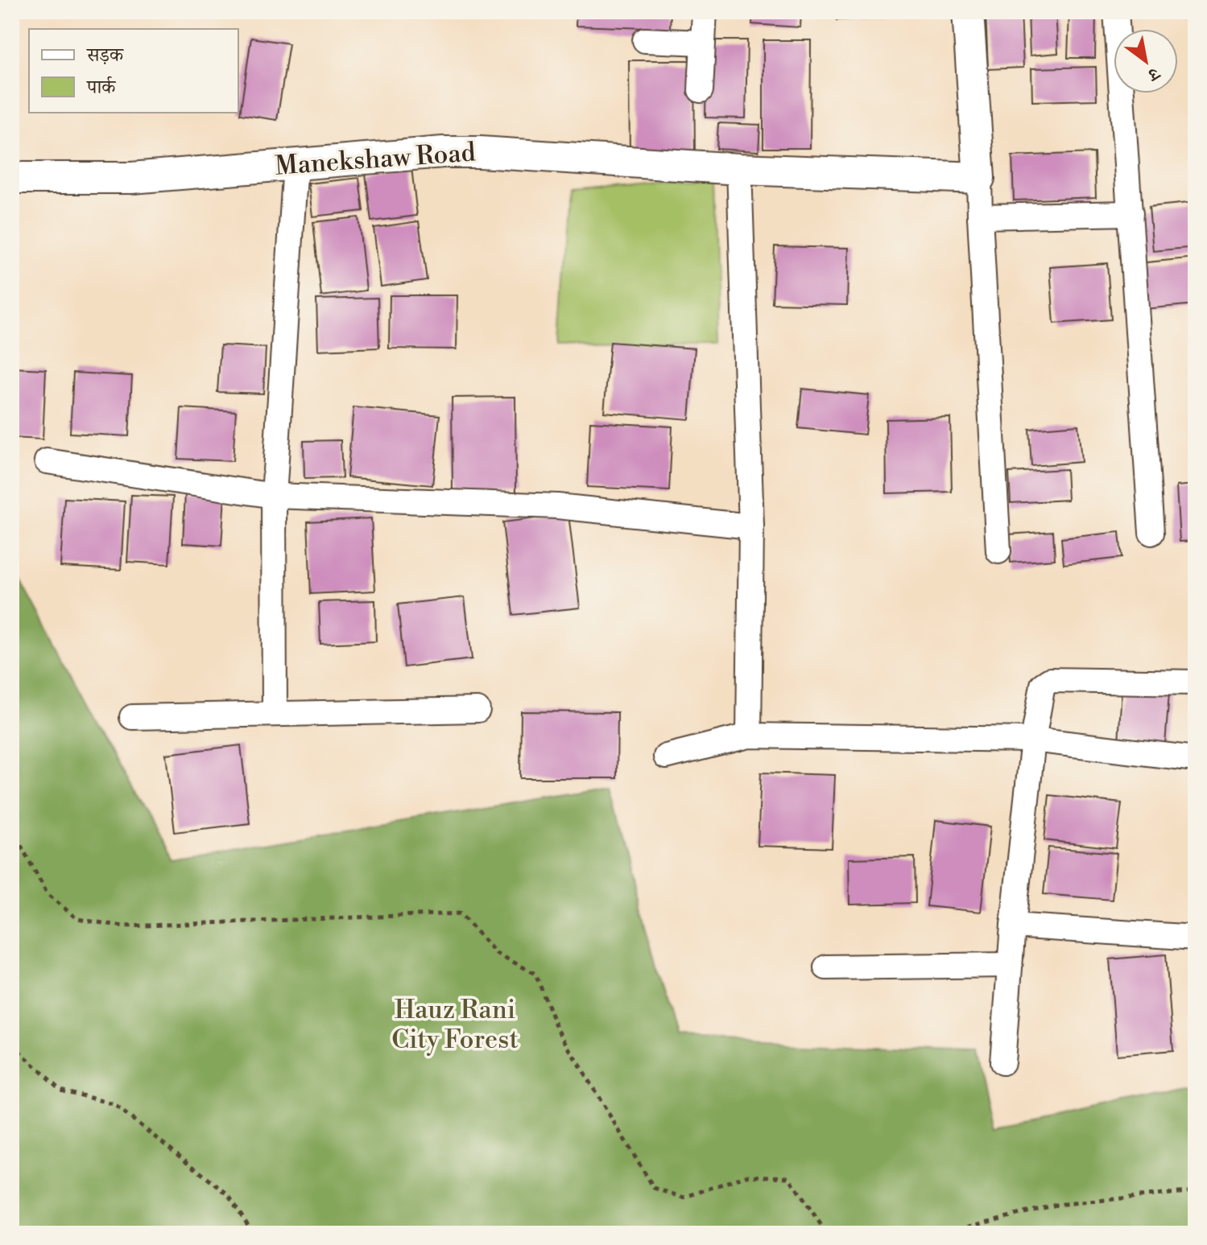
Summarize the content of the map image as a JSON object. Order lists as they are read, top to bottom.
{
  "streets": {
    "street": ["Manekshaw Road"]
  },
  "parks": ["Hauz Rani City Forest"],
  "legend": ["सड़क", "पार्क"],
  "north": "bottom right"
}
